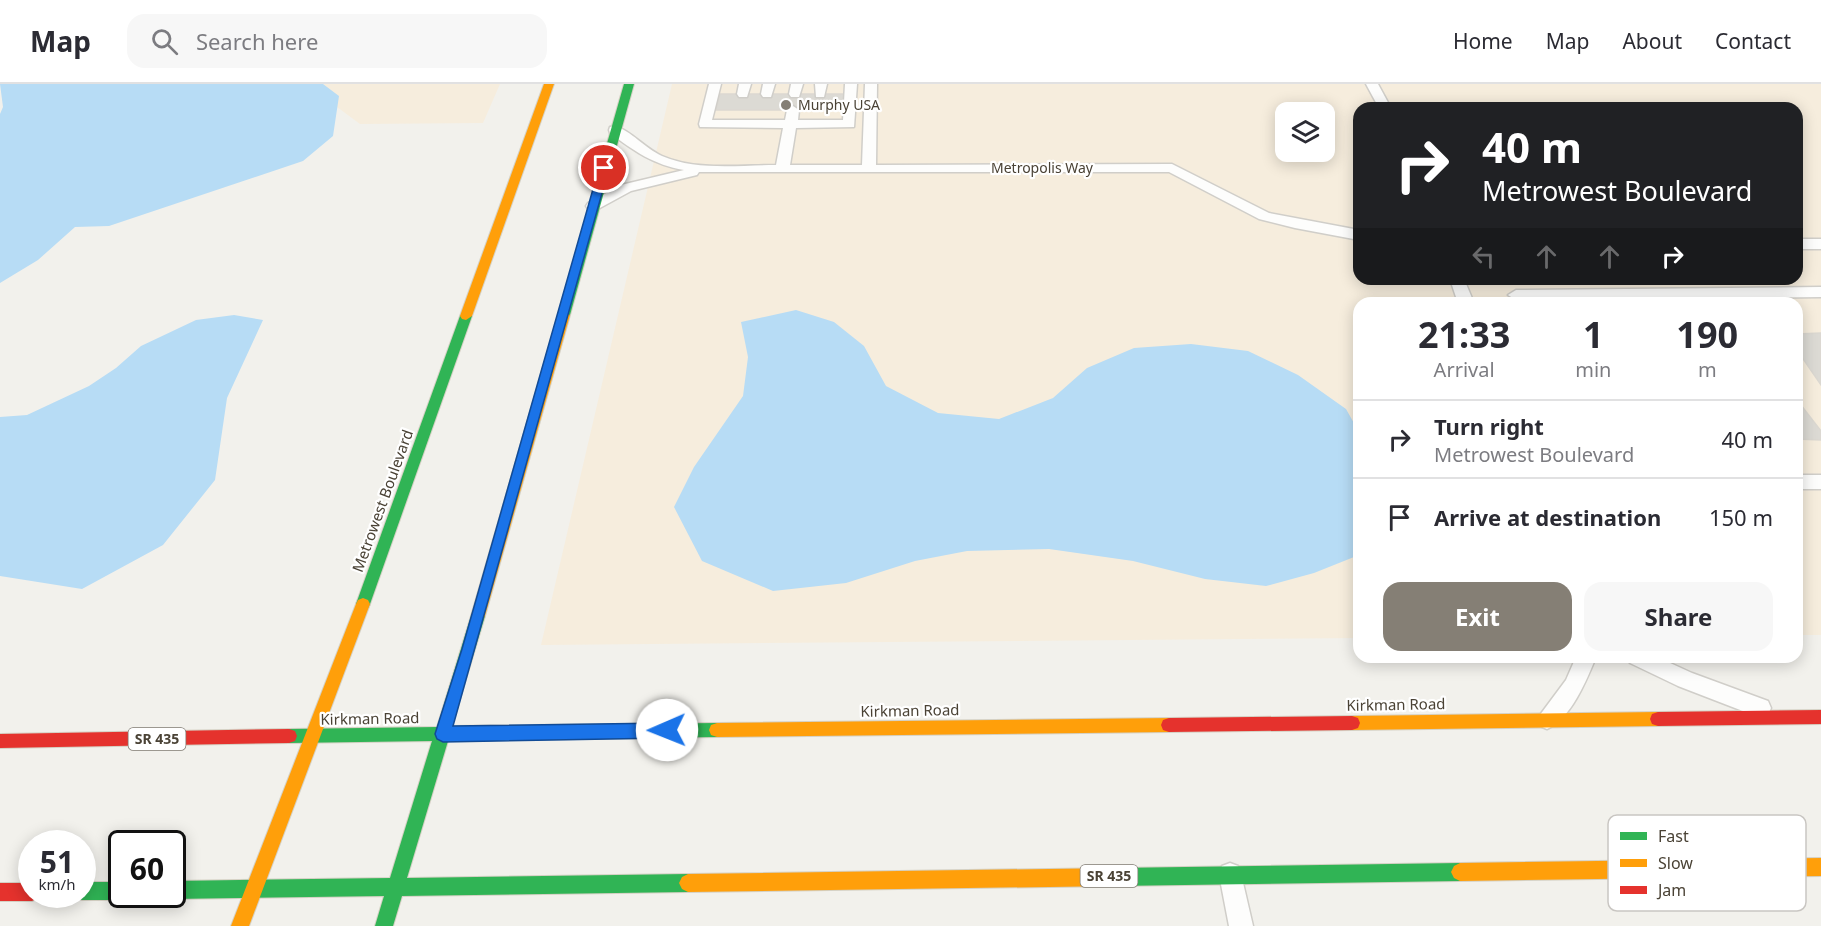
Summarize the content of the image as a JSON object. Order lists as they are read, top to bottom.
{
  "streets": {
    "main road": ["Metrowest Boulevard", "Kirkman Road", "SR 435"],
    "lane": ["Metropolis Way"]
  },
  "crossings": [
    ["Metrowest Boulevard", "Kirkman Road"],
    ["Metrowest Boulevard", "SR 435"]
  ],
  "places": ["Murphy USA"],
  "legend": ["Fast", "Slow", "Jam"],
  "page": {
    "header": "Map",
    "search": "Search here",
    "nav": [
      "Home",
      "Map",
      "About",
      "Contact"
    ],
    "turn": ["40 m", "Metrowest Boulevard"],
    "eta": [
      "21:33",
      "Arrival",
      "1",
      "min",
      "190",
      "m"
    ],
    "list": [
      {
        "name": "Turn right",
        "note": "Metrowest Boulevard",
        "value": "40 m"
      },
      {
        "name": "Arrive at destination",
        "value": "150 m"
      }
    ],
    "buttons": ["Exit", "Share"],
    "speed": "51 km/h",
    "limit": "60"
  }
}
